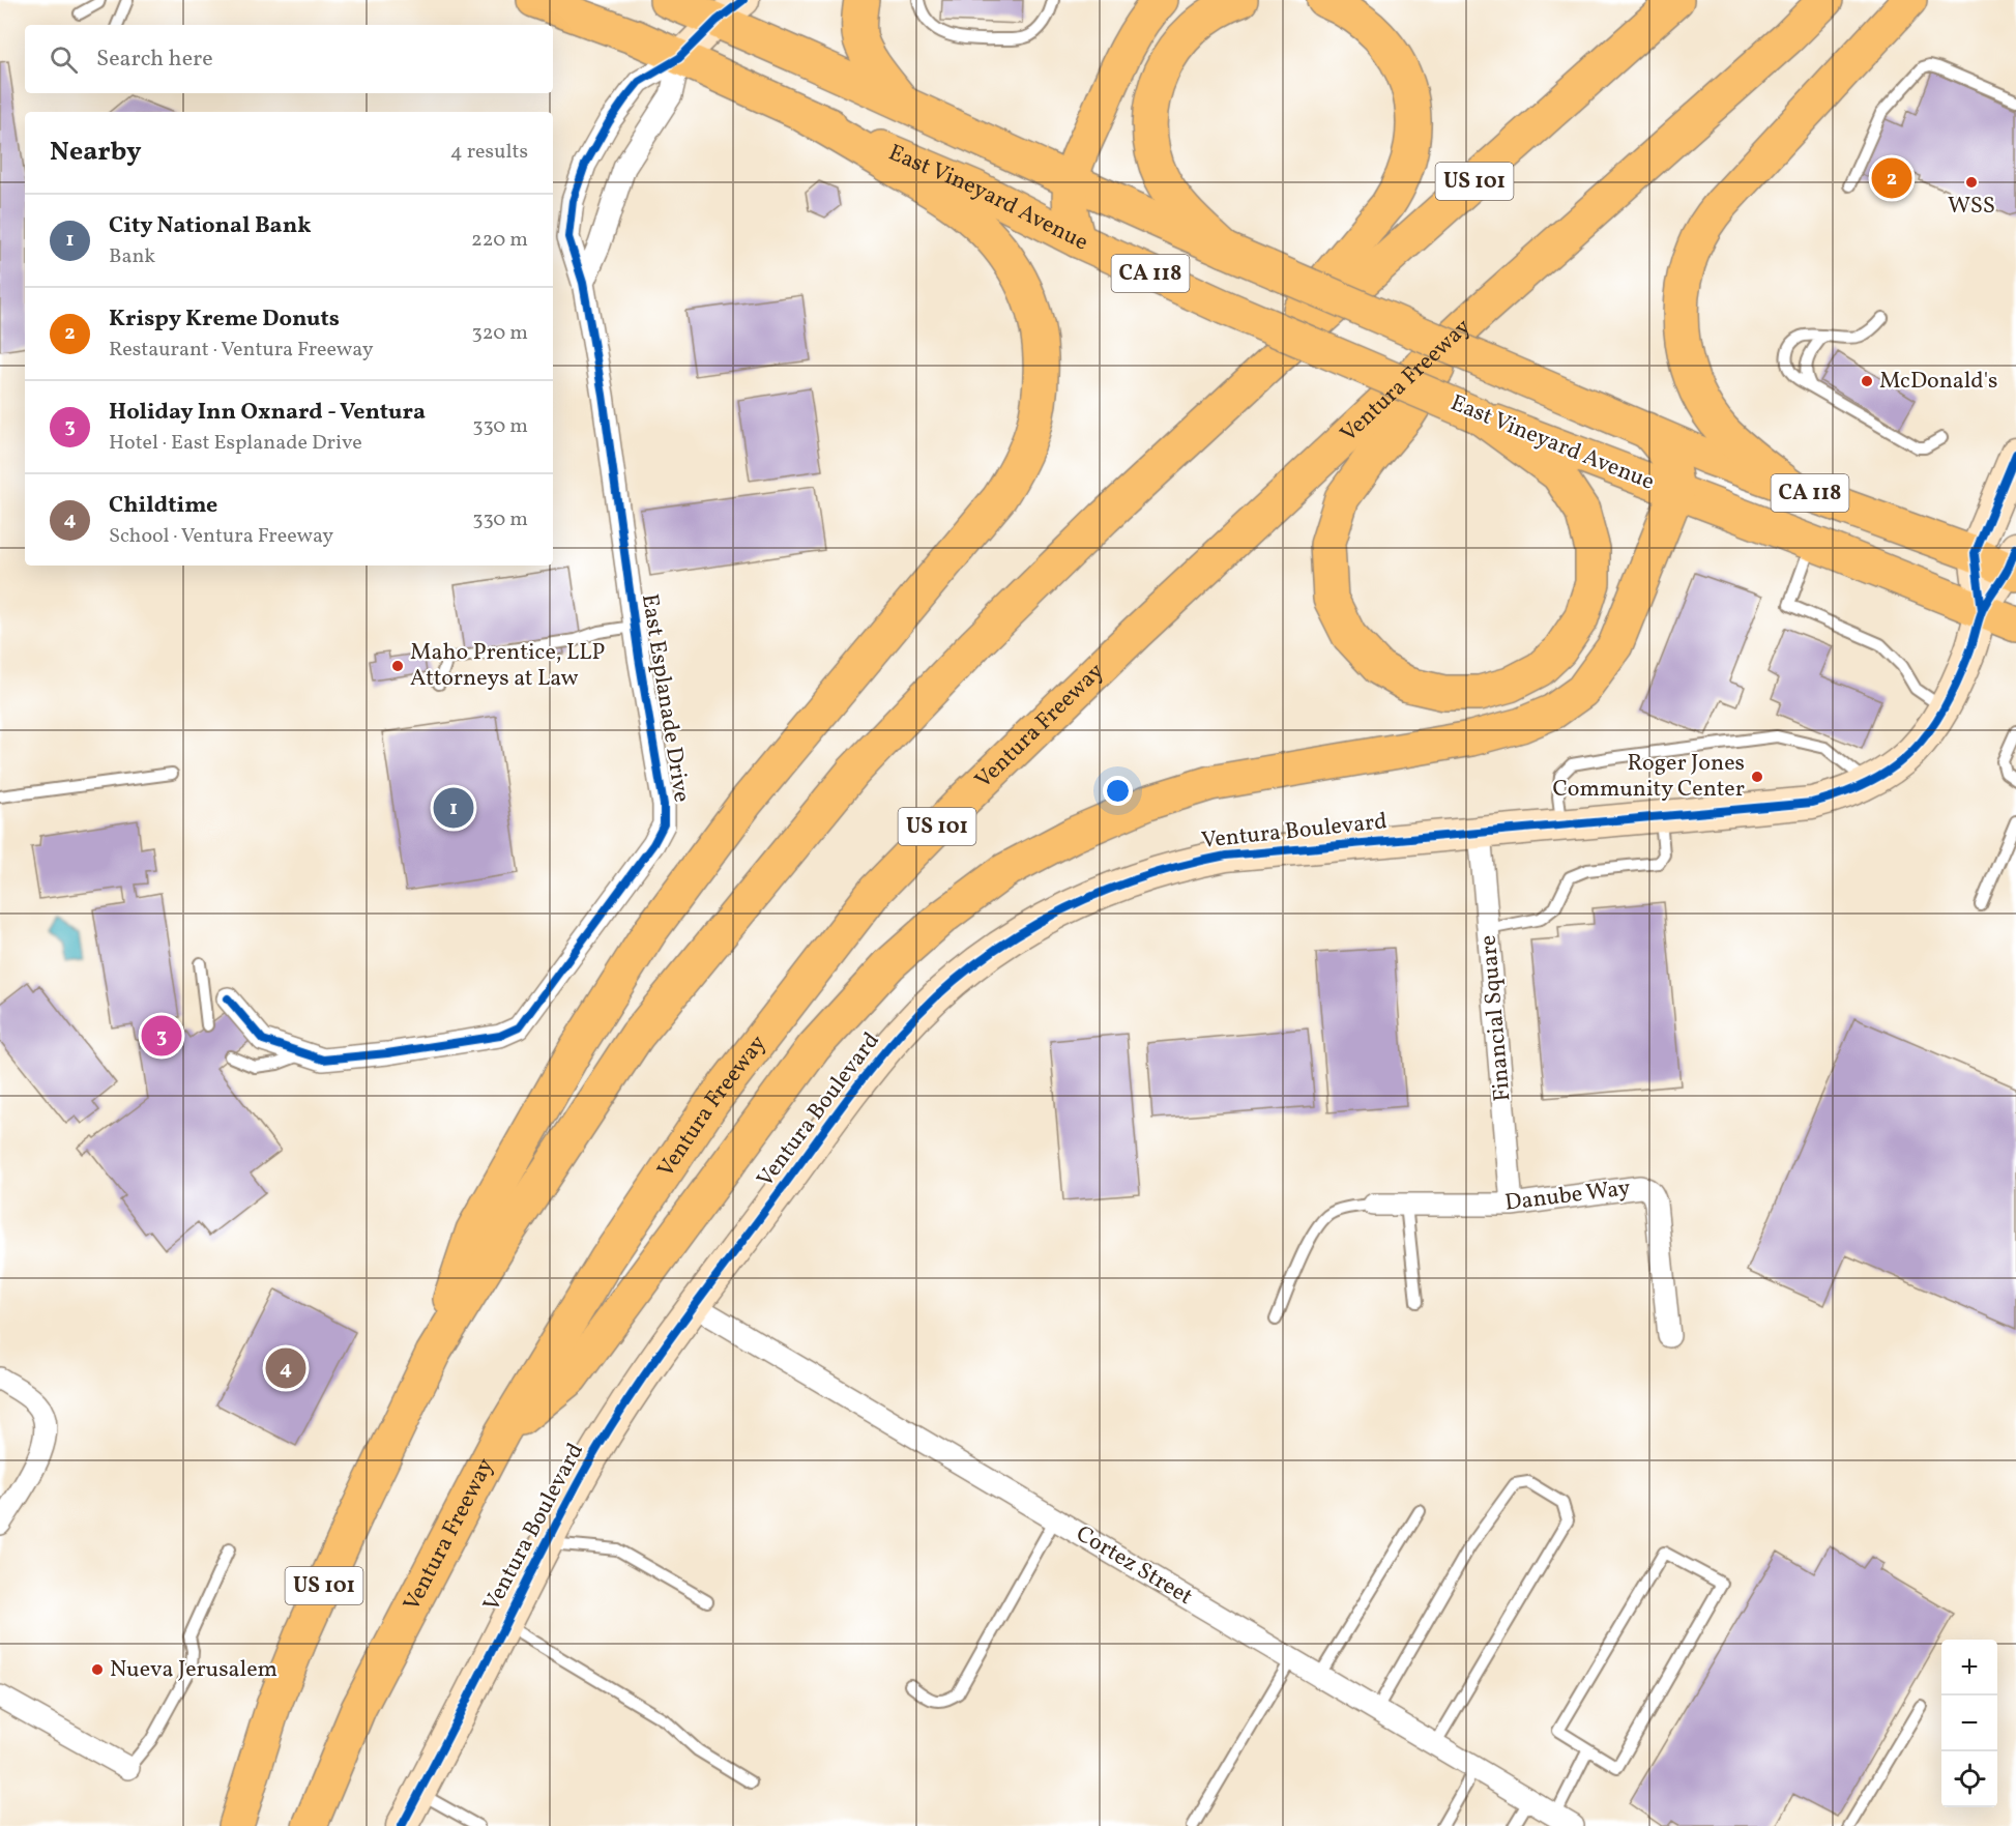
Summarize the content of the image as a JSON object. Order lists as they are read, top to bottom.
{
  "streets": {
    "main road": [
      "US 101",
      "East Vineyard Avenue",
      "CA 118",
      "Ventura Freeway"
    ],
    "street": [
      "East Esplanade Drive",
      "Ventura Boulevard",
      "Financial Square",
      "Danube Way",
      "Cortez Street"
    ]
  },
  "crossings": [
    ["East Vineyard Avenue", "CA 118"],
    ["East Vineyard Avenue", "East Esplanade Drive"],
    ["CA 118", "Ventura Boulevard"],
    ["Ventura Boulevard", "Financial Square"],
    ["Ventura Boulevard", "Cortez Street"],
    ["Financial Square", "Danube Way"]
  ],
  "places": [
    "WSS",
    "McDonald's",
    "Maho Prentice, LLP Attorneys at Law",
    "Roger Jones Community Center",
    "Nueva Jerusalem"
  ],
  "page": {
    "search": "Search here",
    "heading": ["Nearby", "4 results"],
    "pins": [
      "2",
      "1",
      "3",
      "4"
    ],
    "list": [
      {
        "mark": "1",
        "name": "City National Bank",
        "note": "Bank",
        "value": "220 m"
      },
      {
        "mark": "2",
        "name": "Krispy Kreme Donuts",
        "note": "Restaurant · Ventura Freeway",
        "value": "320 m"
      },
      {
        "mark": "3",
        "name": "Holiday Inn Oxnard - Ventura",
        "note": "Hotel · East Esplanade Drive",
        "value": "330 m"
      },
      {
        "mark": "4",
        "name": "Childtime",
        "note": "School · Ventura Freeway",
        "value": "330 m"
      }
    ],
    "map_buttons": ["+", "−"]
  }
}
